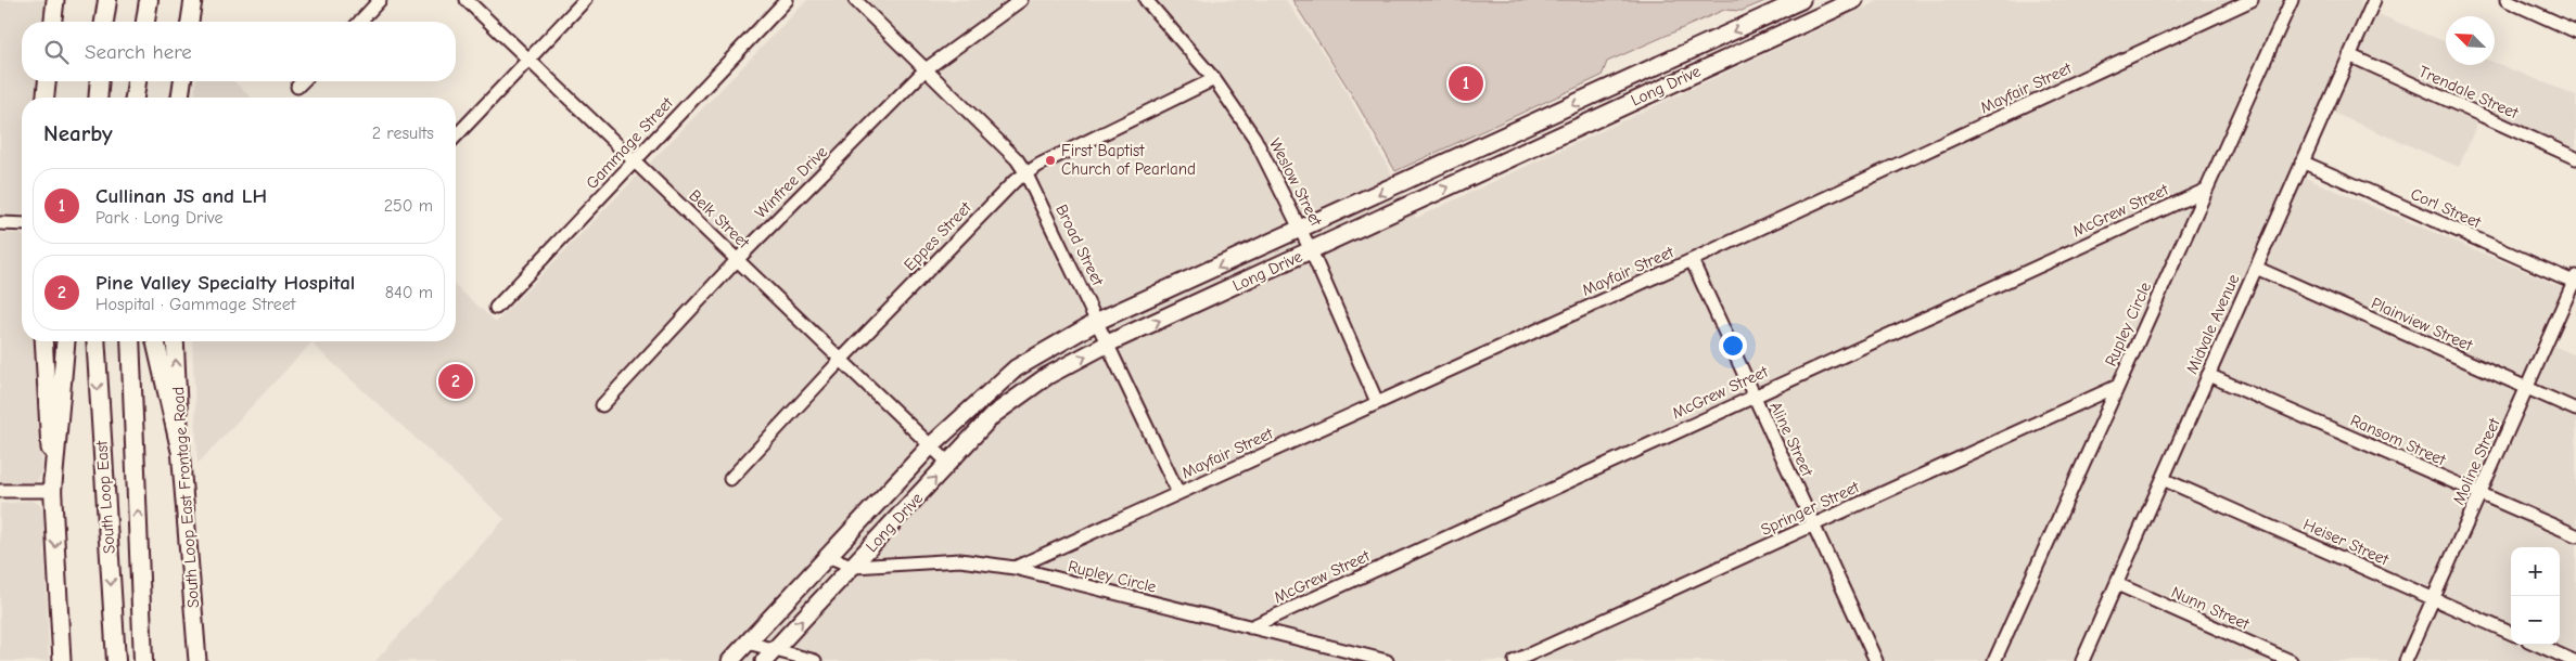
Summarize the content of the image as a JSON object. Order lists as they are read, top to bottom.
{
  "streets": {
    "highway": ["South Loop East"],
    "main road": ["Long Drive", "South Loop East Frontage Road"],
    "street": [
      "Mayfair Street",
      "Trendale Street",
      "Gammage Street",
      "Winfree Drive",
      "Weslow Street",
      "Corl Street",
      "McGrew Street",
      "Belk Street",
      "Eppes Street",
      "Broad Street",
      "Rupley Circle",
      "Midvale Avenue",
      "Plainview Street",
      "Aline Street",
      "Ransom Street",
      "Moline Street",
      "Springer Street",
      "Heiser Street",
      "Nunn Street"
    ]
  },
  "crossings": [
    ["Long Drive", "Weslow Street"],
    ["Long Drive", "Belk Street"],
    ["Long Drive", "Broad Street"],
    ["Long Drive", "Rupley Circle"],
    ["Mayfair Street", "Weslow Street"],
    ["Mayfair Street", "Broad Street"],
    ["Mayfair Street", "Rupley Circle"],
    ["Mayfair Street", "Aline Street"],
    ["Trendale Street", "Midvale Avenue"],
    ["Gammage Street", "Belk Street"],
    ["Winfree Drive", "Belk Street"],
    ["Winfree Drive", "Broad Street"],
    ["Weslow Street", "Eppes Street"],
    ["Corl Street", "Midvale Avenue"],
    ["Corl Street", "Moline Street"],
    ["McGrew Street", "Rupley Circle"],
    ["McGrew Street", "Aline Street"],
    ["Belk Street", "Eppes Street"],
    ["Eppes Street", "Broad Street"],
    ["Rupley Circle", "Springer Street"],
    ["Midvale Avenue", "Plainview Street"],
    ["Midvale Avenue", "Ransom Street"],
    ["Midvale Avenue", "Heiser Street"],
    ["Midvale Avenue", "Nunn Street"],
    ["Plainview Street", "Moline Street"],
    ["Aline Street", "Springer Street"],
    ["Ransom Street", "Moline Street"],
    ["Moline Street", "Heiser Street"]
  ],
  "places": ["First Baptist Church of Pearland"],
  "north": "top left",
  "page": {
    "search": "Search here",
    "pins": ["1", "2"],
    "heading": ["Nearby", "2 results"],
    "list": [
      {
        "mark": "1",
        "name": "Cullinan JS and LH",
        "note": "Park · Long Drive",
        "value": "250 m"
      },
      {
        "mark": "2",
        "name": "Pine Valley Specialty Hospital",
        "note": "Hospital · Gammage Street",
        "value": "840 m"
      }
    ],
    "map_buttons": ["+", "−"]
  }
}
